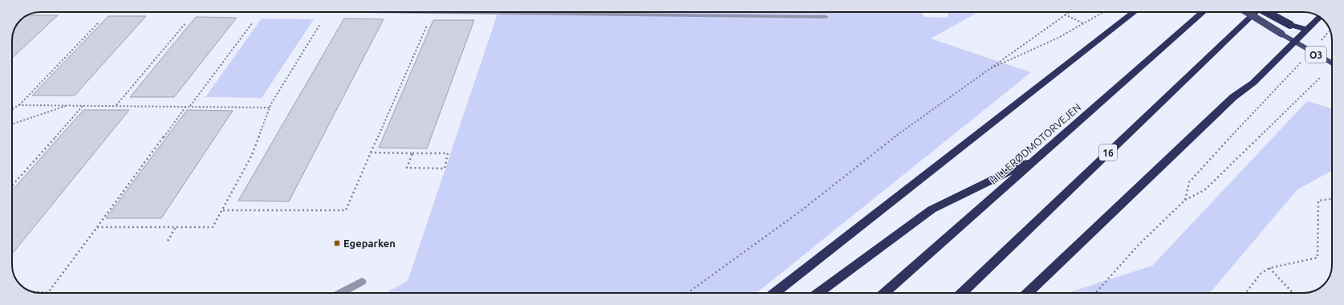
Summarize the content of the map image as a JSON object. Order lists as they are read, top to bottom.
{
  "streets": {
    "highway": ["HILLERØDMOTORVEJEN", "16"],
    "main road": ["O3"]
  },
  "places": {
    "transit": ["Egeparken"]
  }
}
